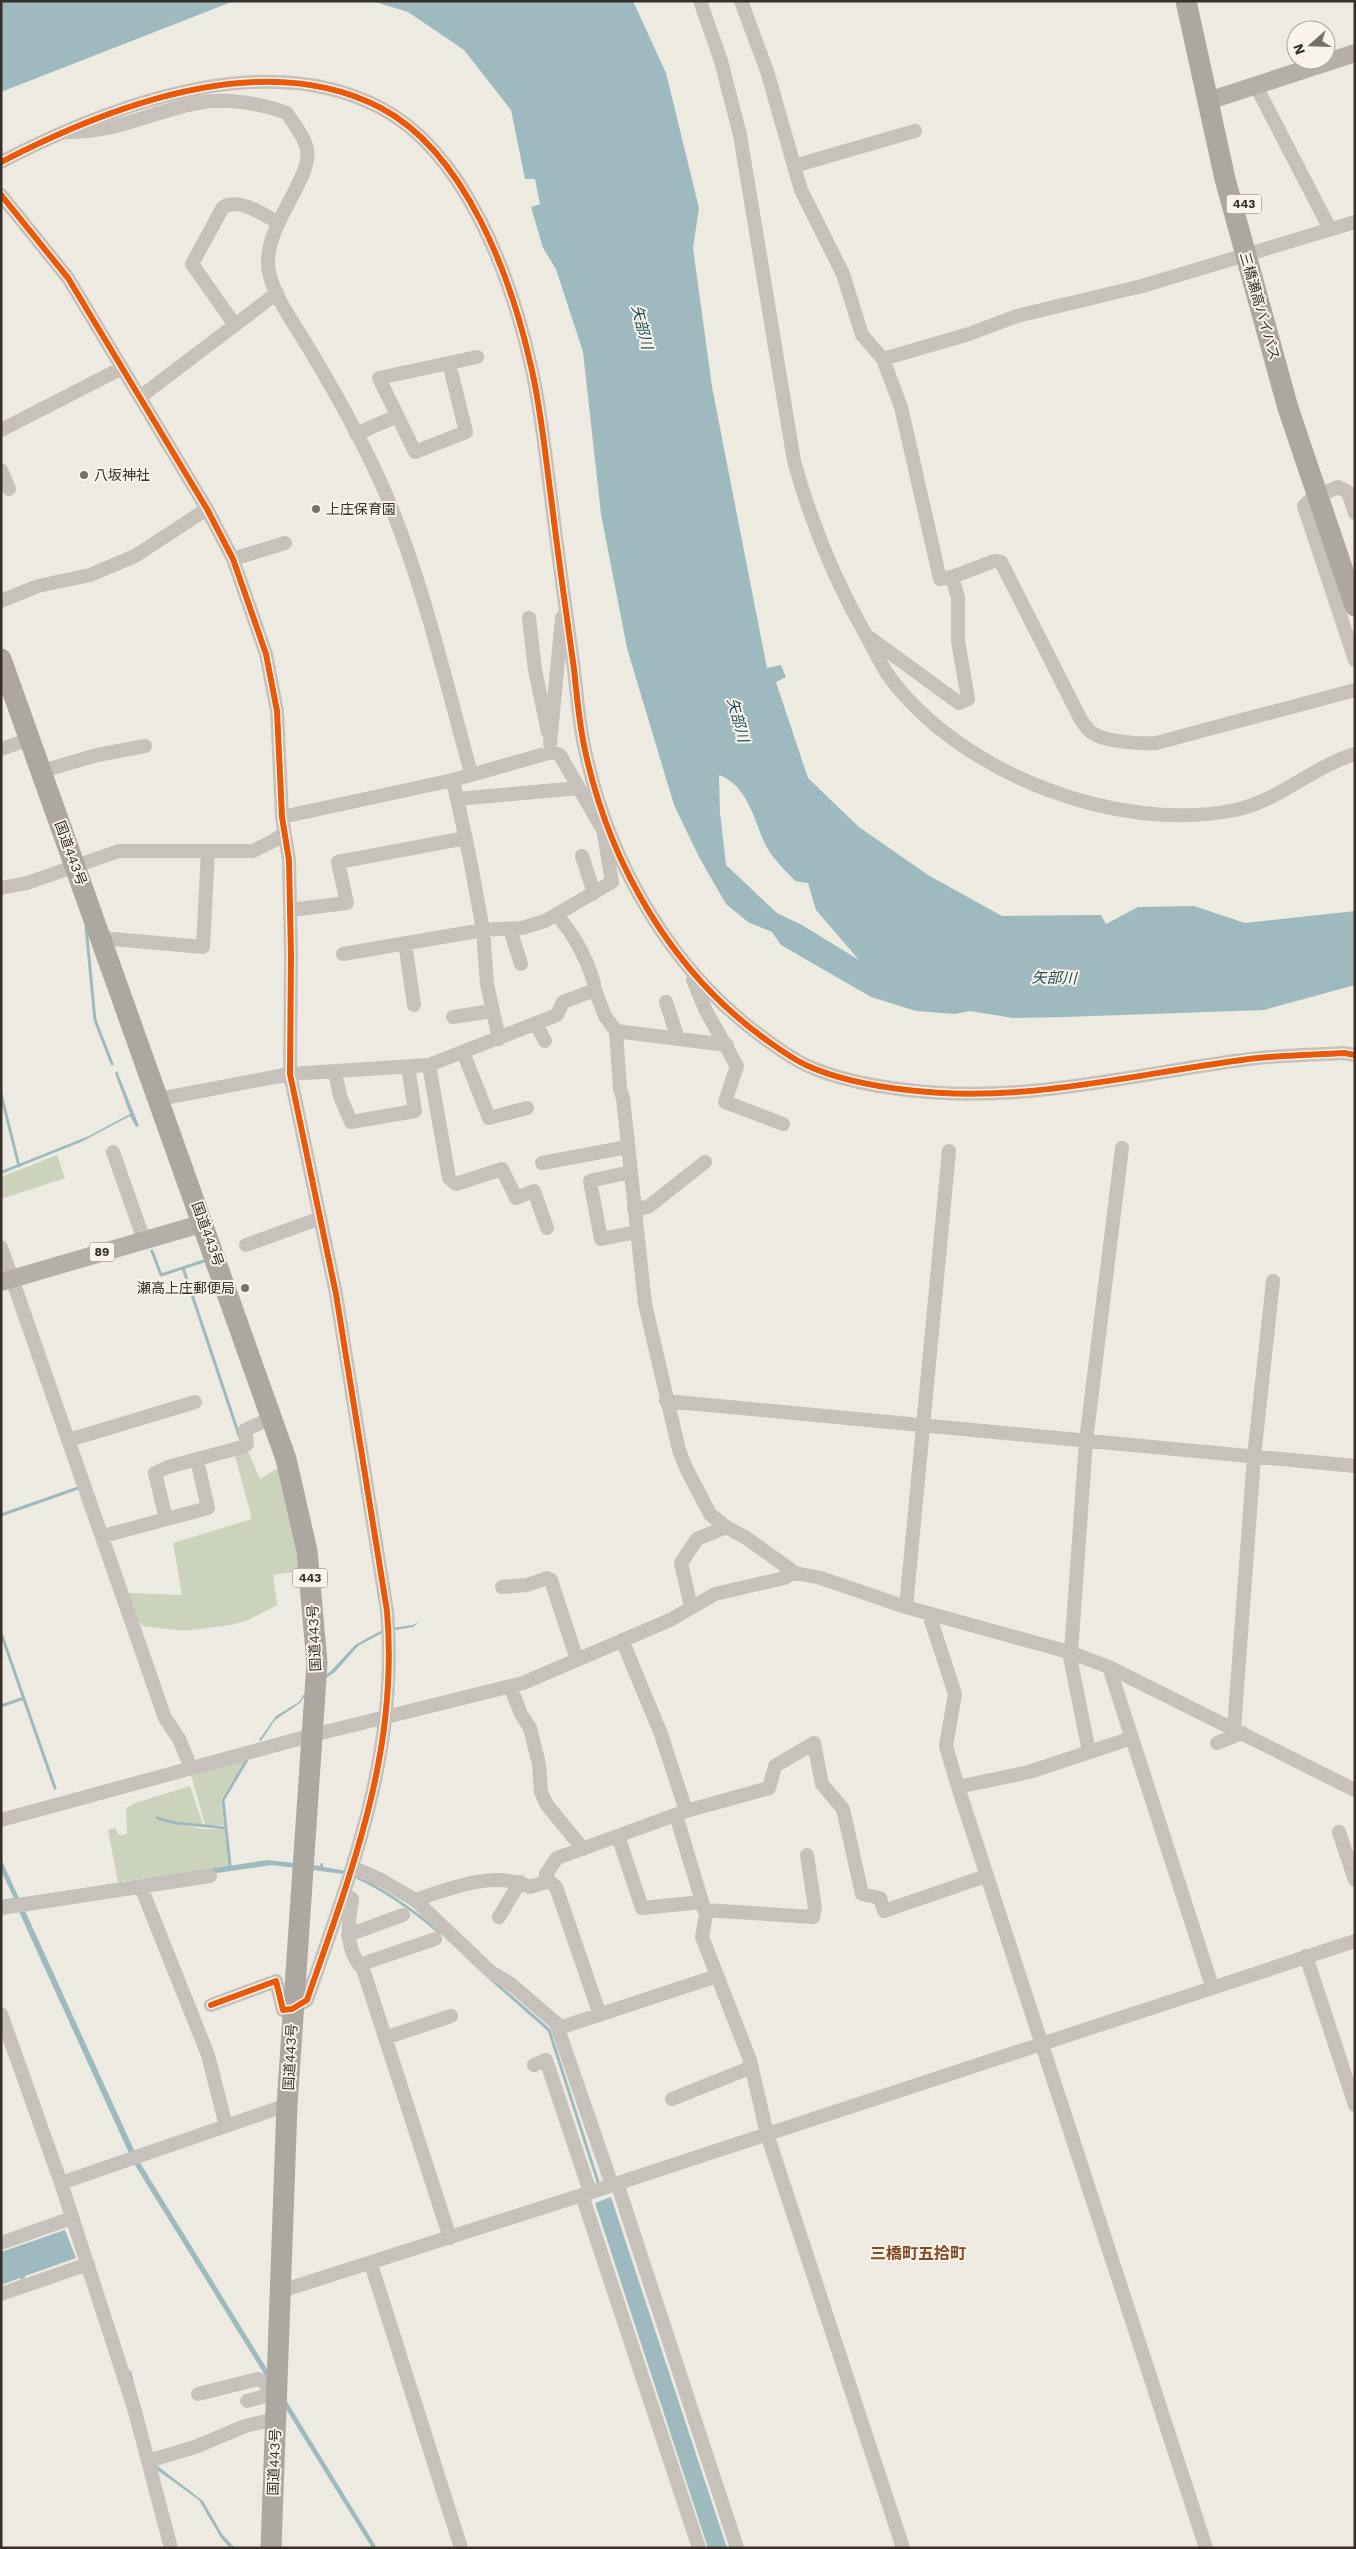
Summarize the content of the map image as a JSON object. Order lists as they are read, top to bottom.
{
  "streets": {
    "highway": ["443", "三橋瀬高バイパス", "国道443号"],
    "main road": ["89"]
  },
  "crossings": [
    ["国道443号", "89"]
  ],
  "districts": ["三橋町五拾町"],
  "water": ["矢部川"],
  "places": ["八坂神社", "上庄保育園", "瀬高上庄郵便局"],
  "north": "left"
}
